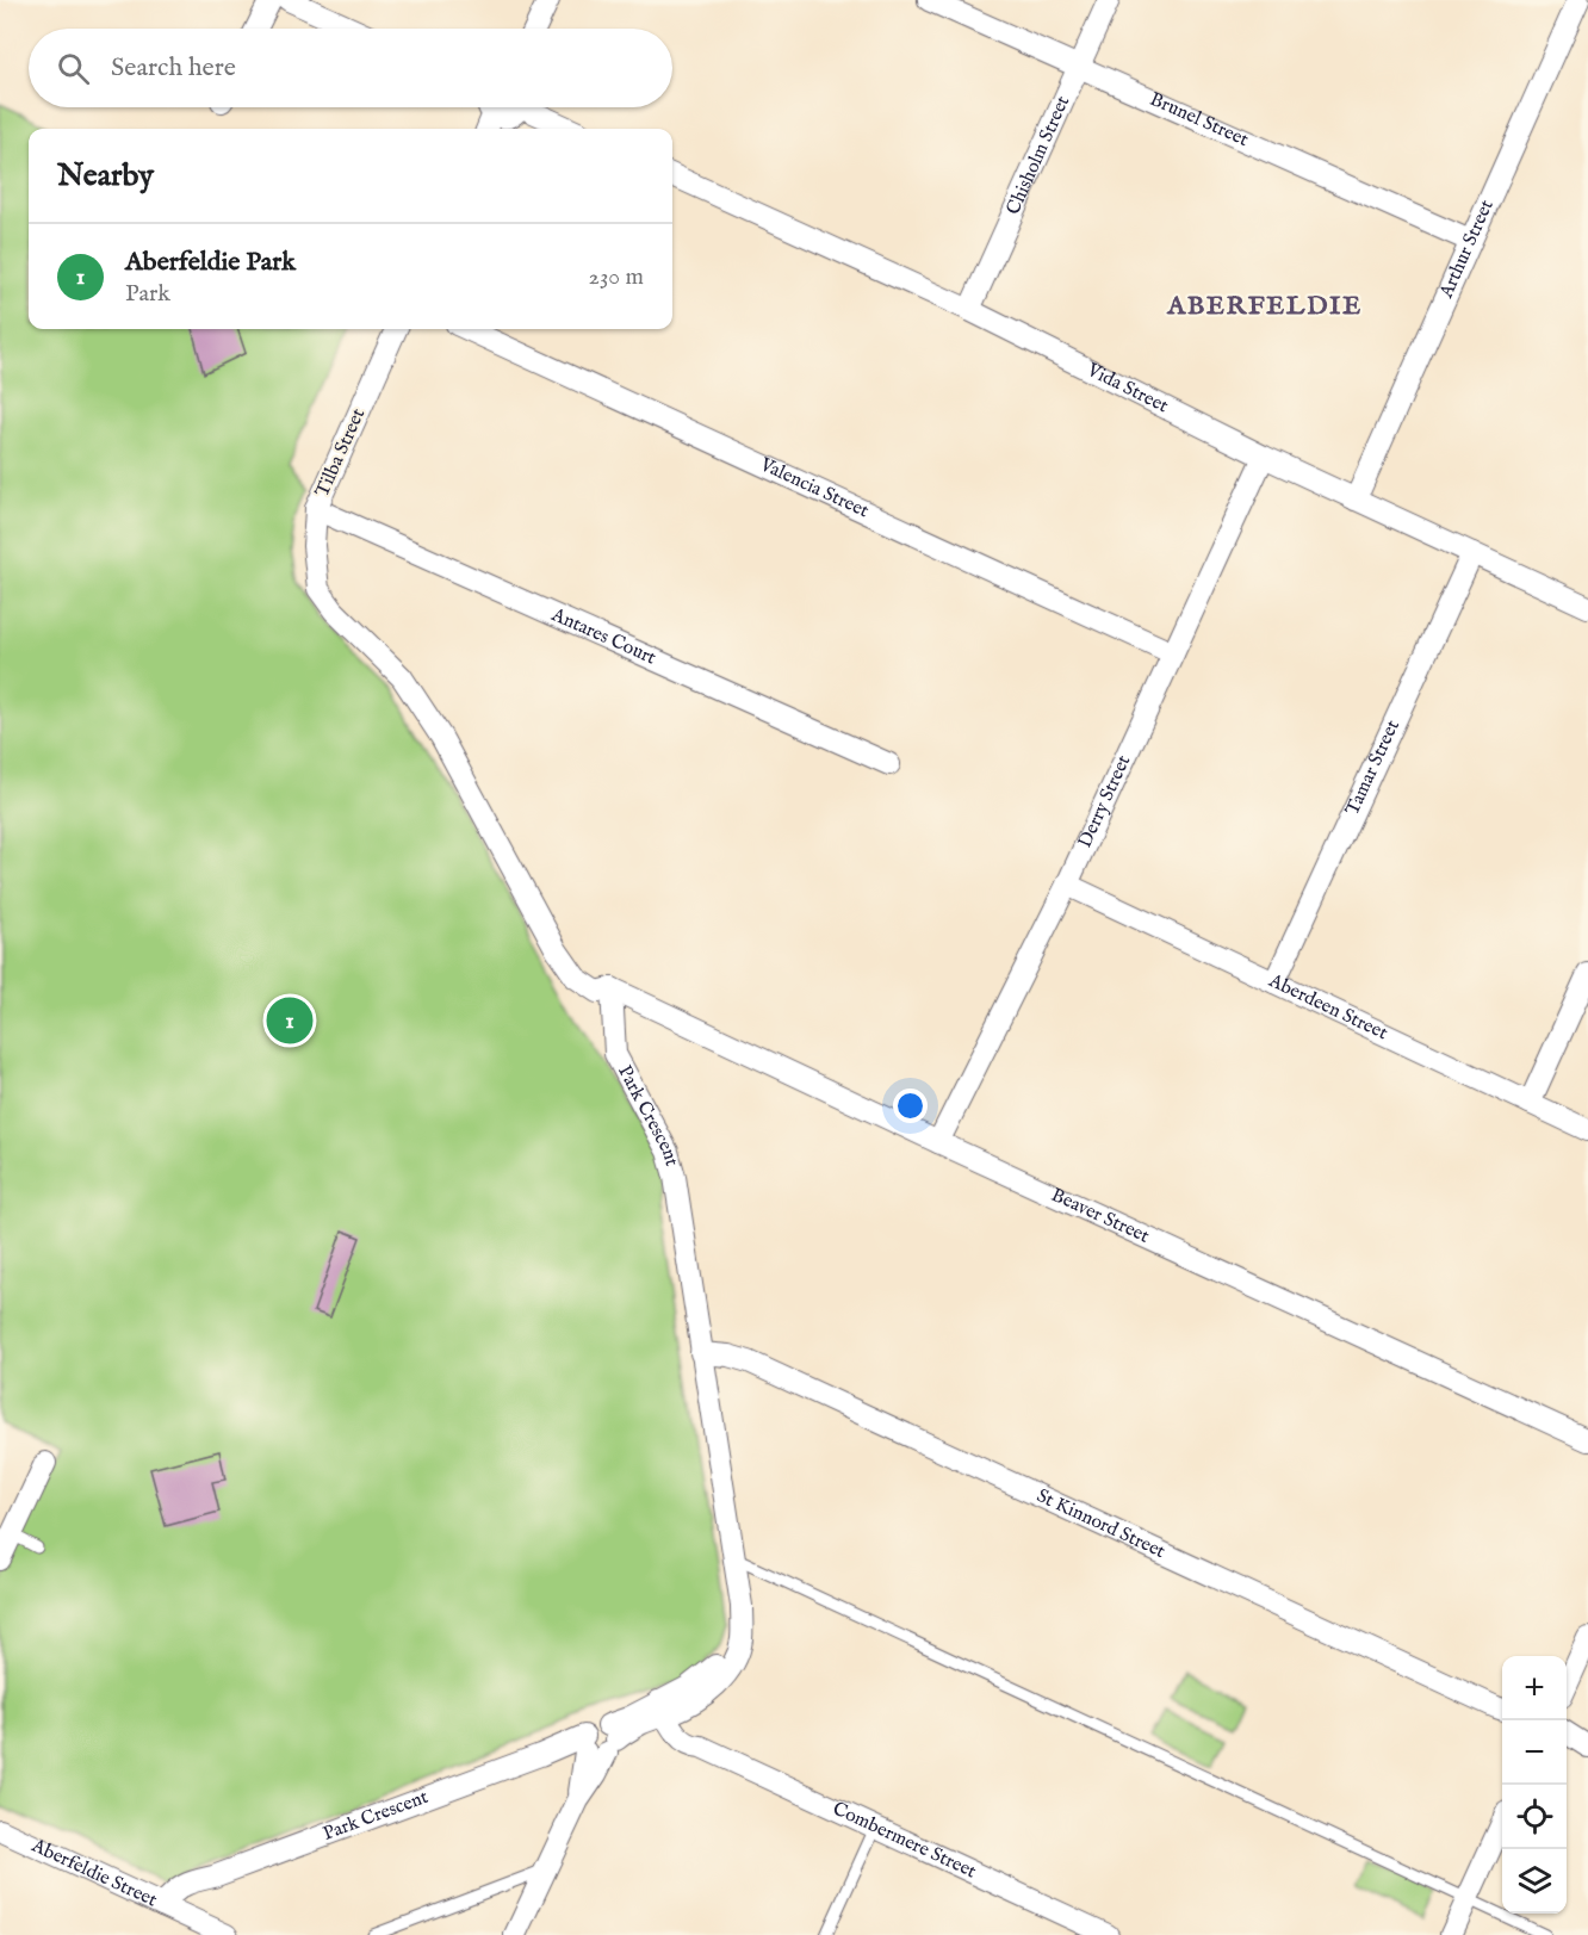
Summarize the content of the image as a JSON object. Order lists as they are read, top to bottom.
{
  "streets": {
    "street": [
      "Brunel Street",
      "Chisholm Street",
      "Arthur Street",
      "Vida Street",
      "Tilba Street",
      "Valencia Street",
      "Antares Court",
      "Tamar Street",
      "Derry Street",
      "Aberdeen Street",
      "Park Crescent",
      "Beaver Street",
      "St Kinnord Street",
      "Combermere Street",
      "Aberfeldie Street"
    ]
  },
  "crossings": [
    ["Brunel Street", "Chisholm Street"],
    ["Brunel Street", "Arthur Street"],
    ["Chisholm Street", "Vida Street"],
    ["Arthur Street", "Vida Street"],
    ["Vida Street", "Tamar Street"],
    ["Vida Street", "Derry Street"],
    ["Tilba Street", "Antares Court"],
    ["Tilba Street", "Park Crescent"],
    ["Tilba Street", "Beaver Street"],
    ["Valencia Street", "Derry Street"],
    ["Tamar Street", "Aberdeen Street"],
    ["Derry Street", "Aberdeen Street"],
    ["Derry Street", "Beaver Street"],
    ["Park Crescent", "Beaver Street"],
    ["Park Crescent", "St Kinnord Street"],
    ["Park Crescent", "Combermere Street"],
    ["Park Crescent", "Aberfeldie Street"]
  ],
  "districts": ["ABERFELDIE"],
  "page": {
    "search": "Search here",
    "heading": "Nearby",
    "list": [
      {
        "mark": "1",
        "name": "Aberfeldie Park",
        "note": "Park",
        "value": "230 m"
      }
    ],
    "pins": "1",
    "map_buttons": ["+", "−"]
  }
}
